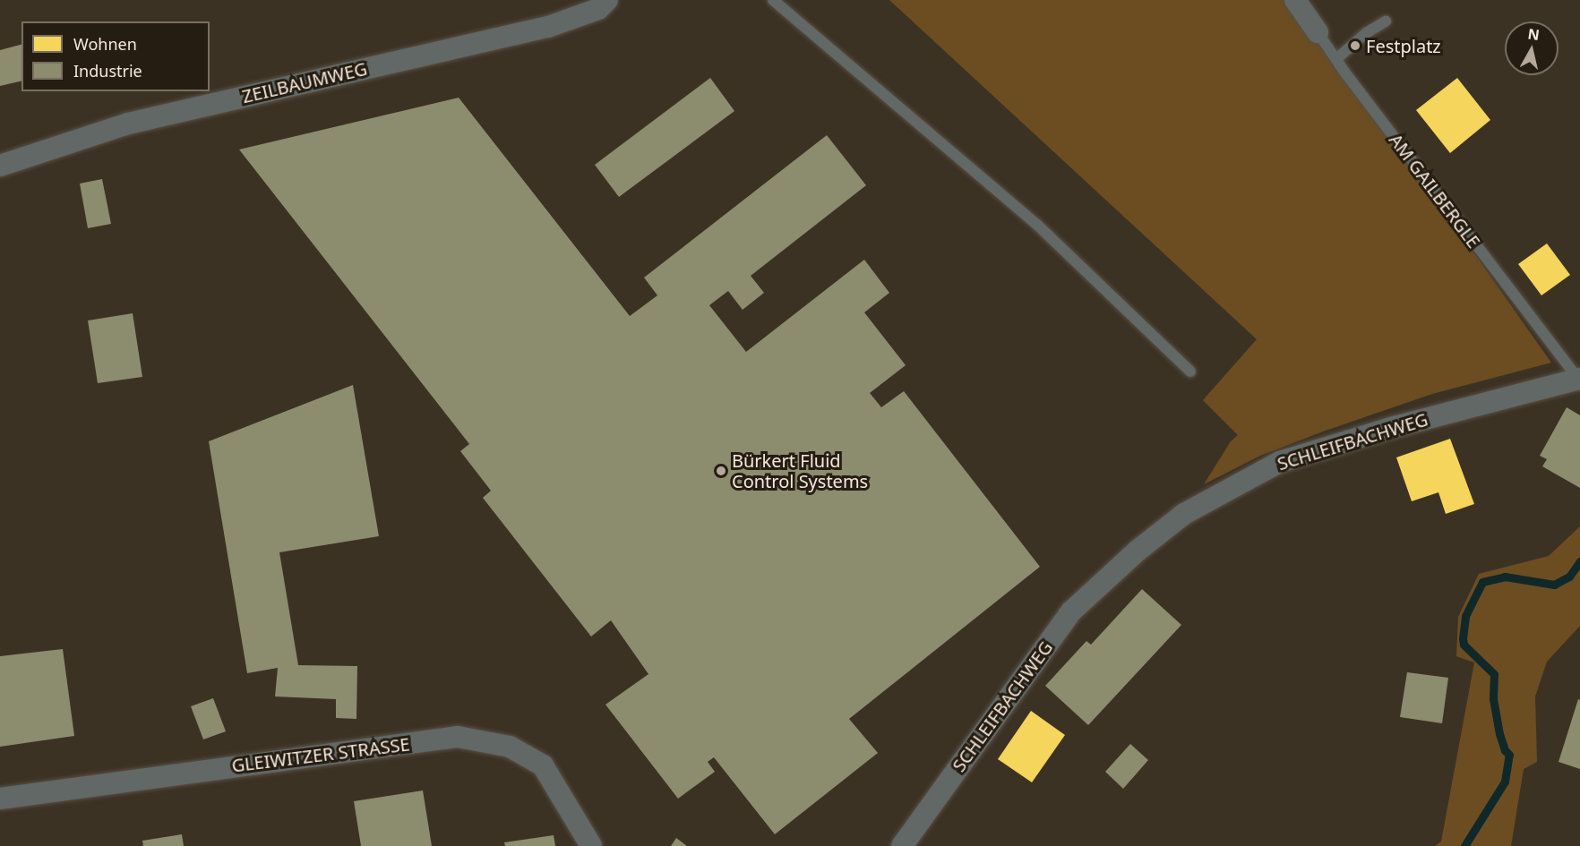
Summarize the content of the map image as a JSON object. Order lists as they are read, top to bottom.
{
  "streets": {
    "street": [
      "ZEILBAUMWEG",
      "AM GAILBERGLE",
      "SCHLEIFBACHWEG",
      "GLEIWITZER STRASSE"
    ]
  },
  "crossings": [
    ["AM GAILBERGLE", "SCHLEIFBACHWEG"]
  ],
  "places": ["Festplatz", "Bürkert Fluid Control Systems"],
  "legend": ["Wohnen", "Industrie"],
  "north": "top"
}
